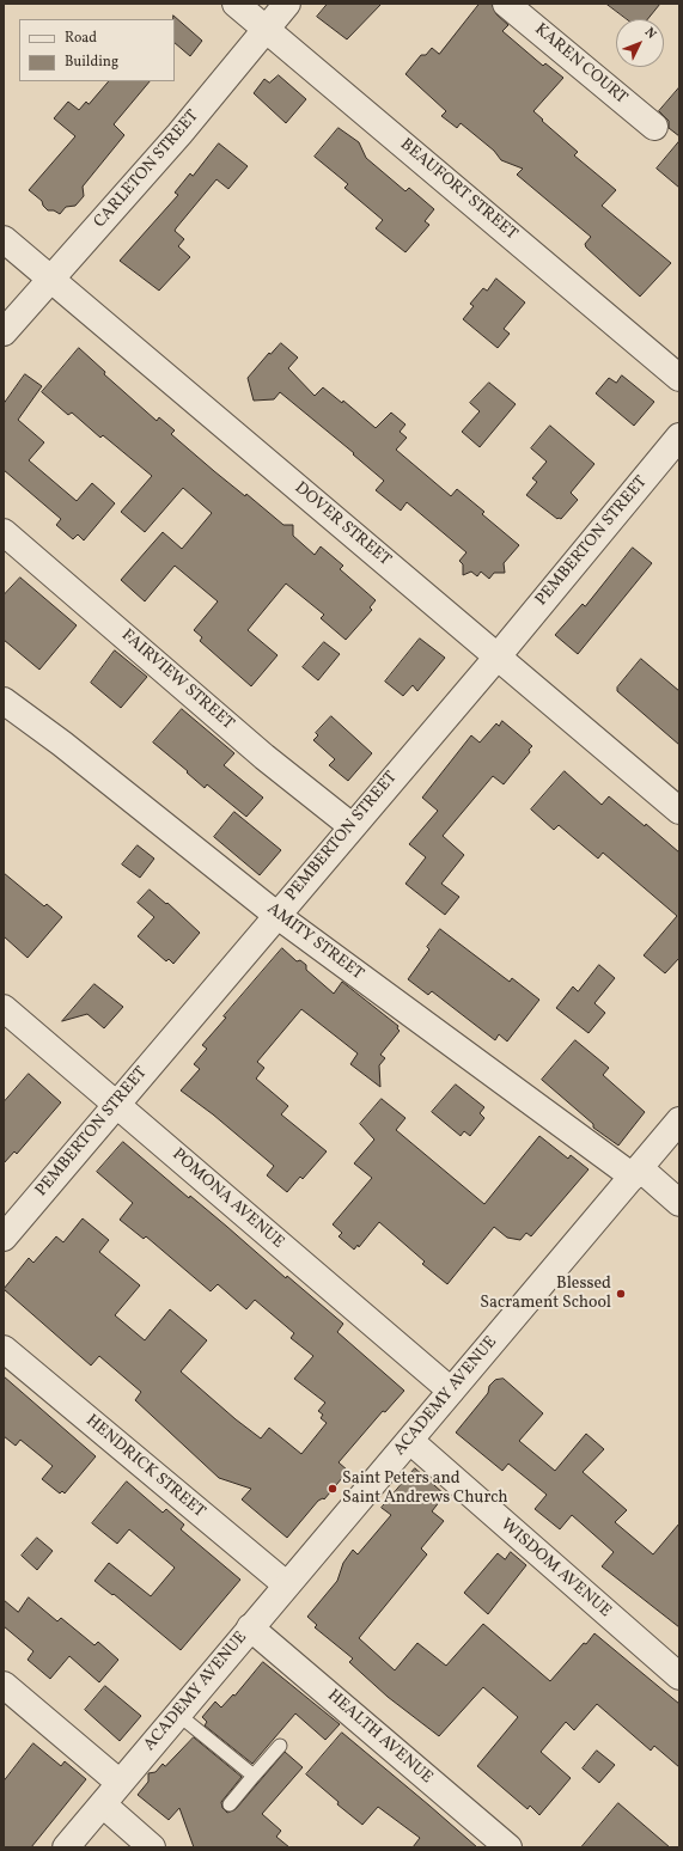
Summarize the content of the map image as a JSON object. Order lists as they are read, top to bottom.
{
  "streets": {
    "street": [
      "KAREN COURT",
      "CARLETON STREET",
      "BEAUFORT STREET",
      "DOVER STREET",
      "PEMBERTON STREET",
      "FAIRVIEW STREET",
      "AMITY STREET",
      "POMONA AVENUE",
      "ACADEMY AVENUE",
      "HENDRICK STREET",
      "WISDOM AVENUE",
      "HEALTH AVENUE"
    ]
  },
  "crossings": [
    ["CARLETON STREET", "BEAUFORT STREET"],
    ["CARLETON STREET", "DOVER STREET"],
    ["DOVER STREET", "PEMBERTON STREET"],
    ["PEMBERTON STREET", "FAIRVIEW STREET"],
    ["PEMBERTON STREET", "AMITY STREET"],
    ["PEMBERTON STREET", "POMONA AVENUE"],
    ["AMITY STREET", "ACADEMY AVENUE"],
    ["POMONA AVENUE", "ACADEMY AVENUE"],
    ["ACADEMY AVENUE", "HENDRICK STREET"],
    ["ACADEMY AVENUE", "WISDOM AVENUE"],
    ["ACADEMY AVENUE", "HEALTH AVENUE"]
  ],
  "places": ["Blessed Sacrament School", "Saint Peters and Saint Andrews Church"],
  "legend": ["Road", "Building"],
  "north": "top right"
}
